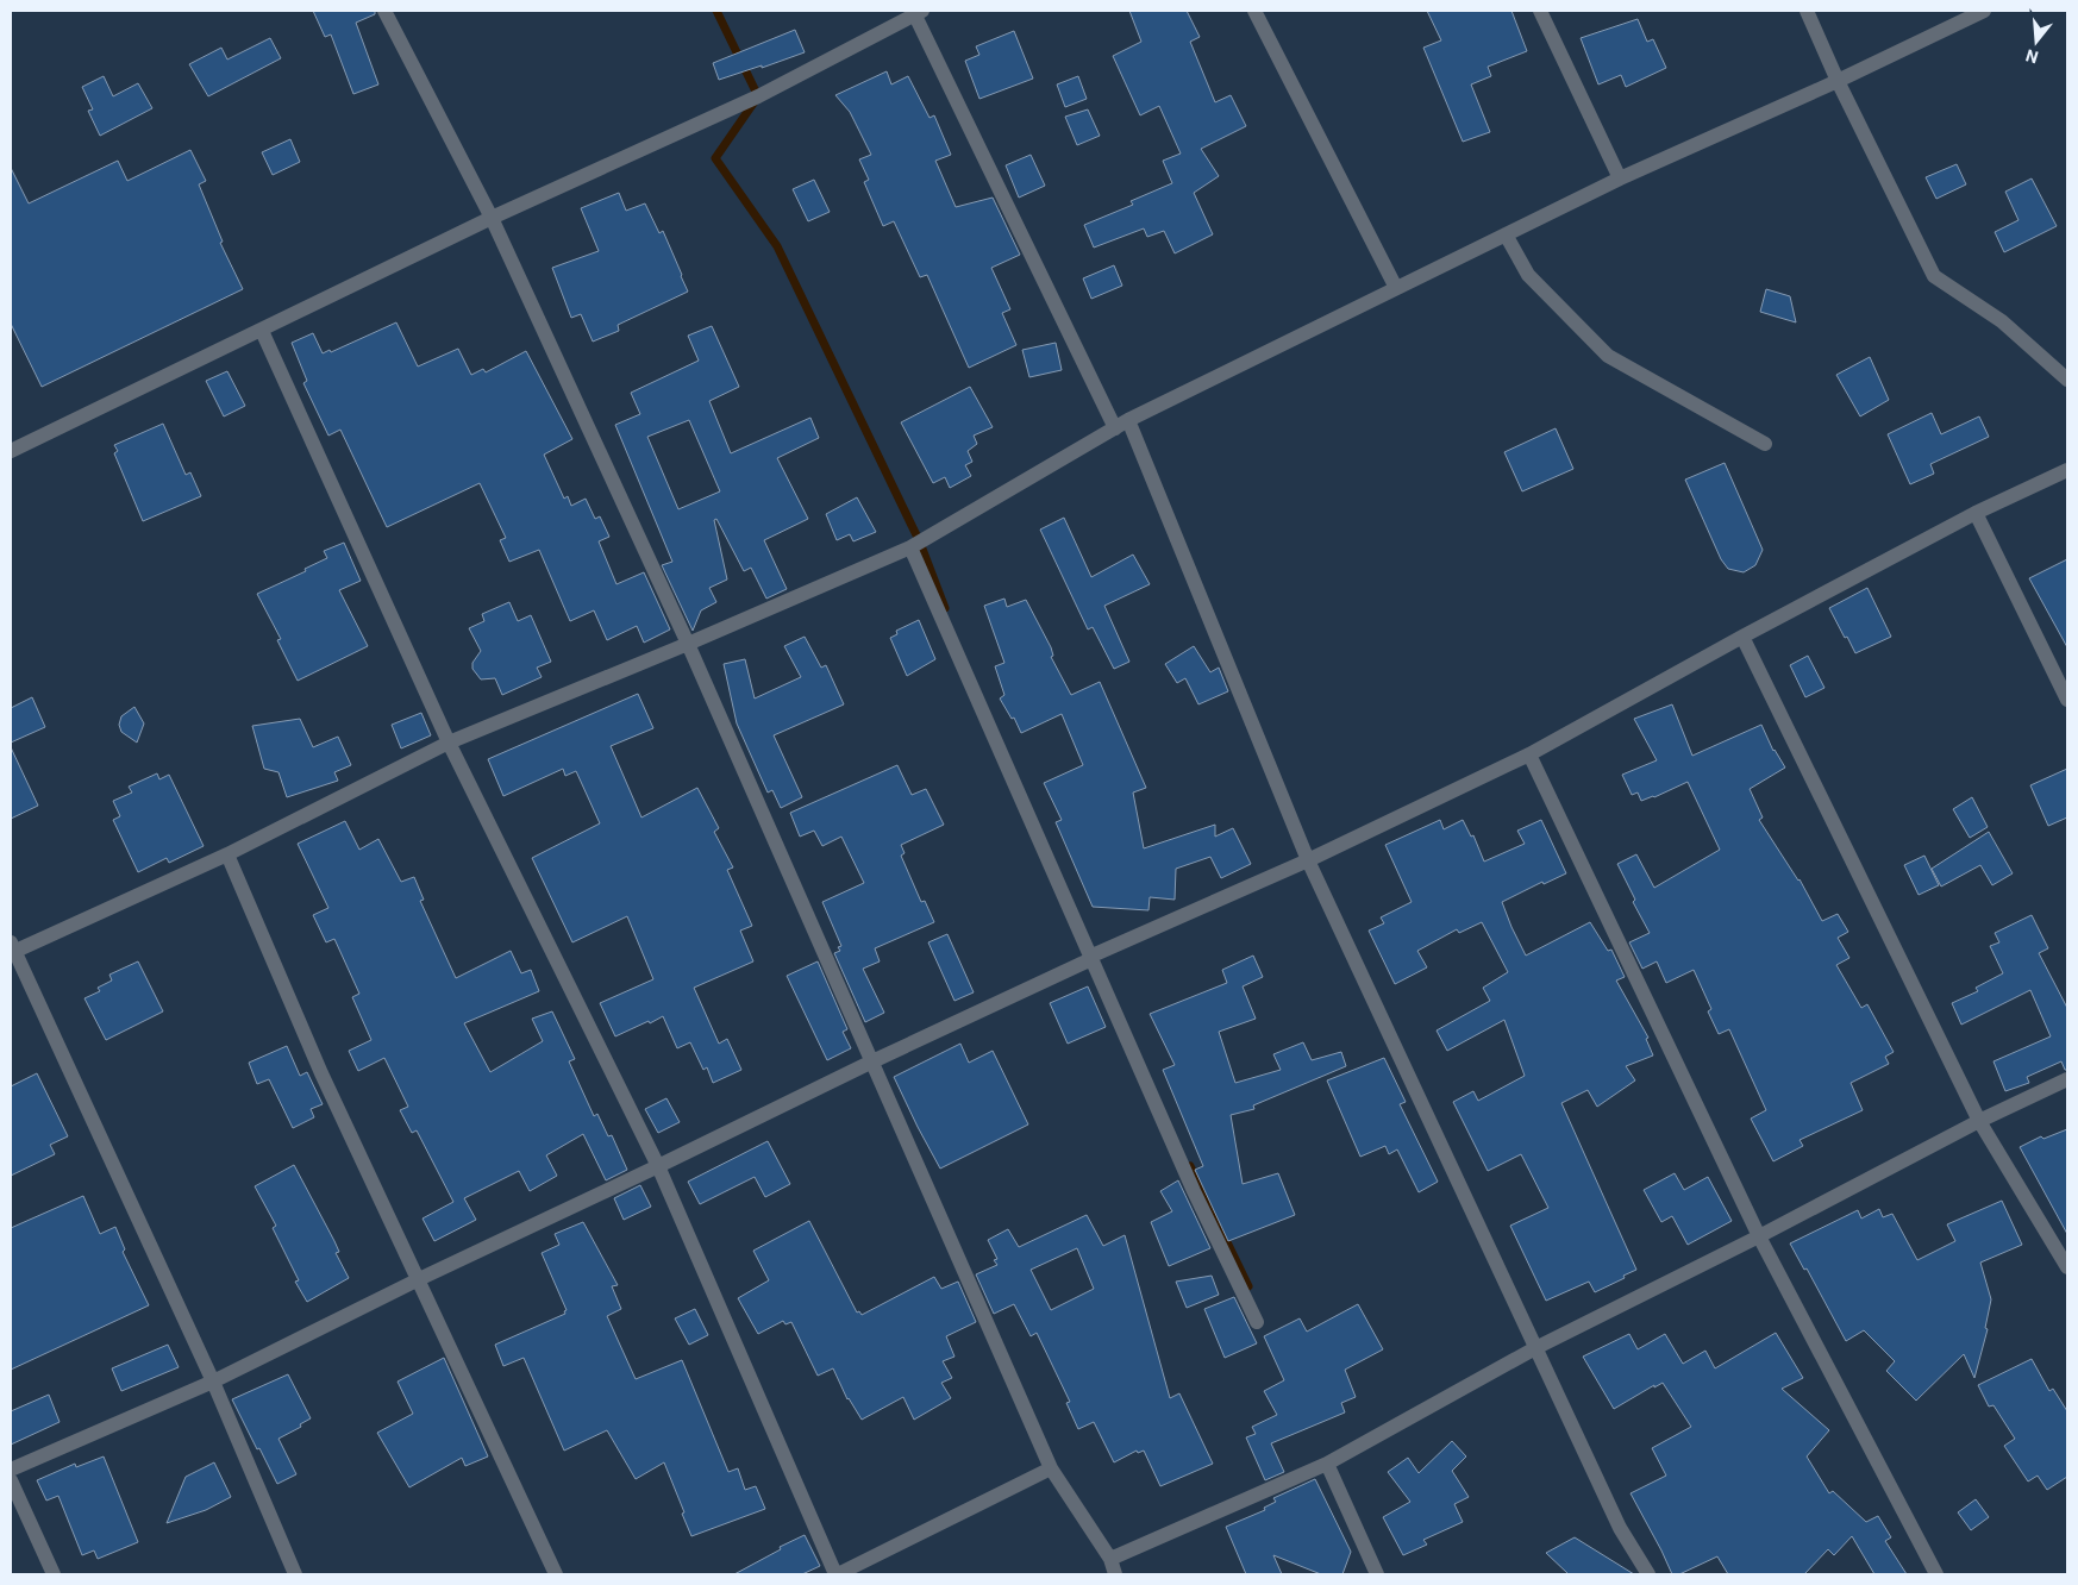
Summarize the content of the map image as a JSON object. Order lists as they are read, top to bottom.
{
  "north": "bottom"
}
